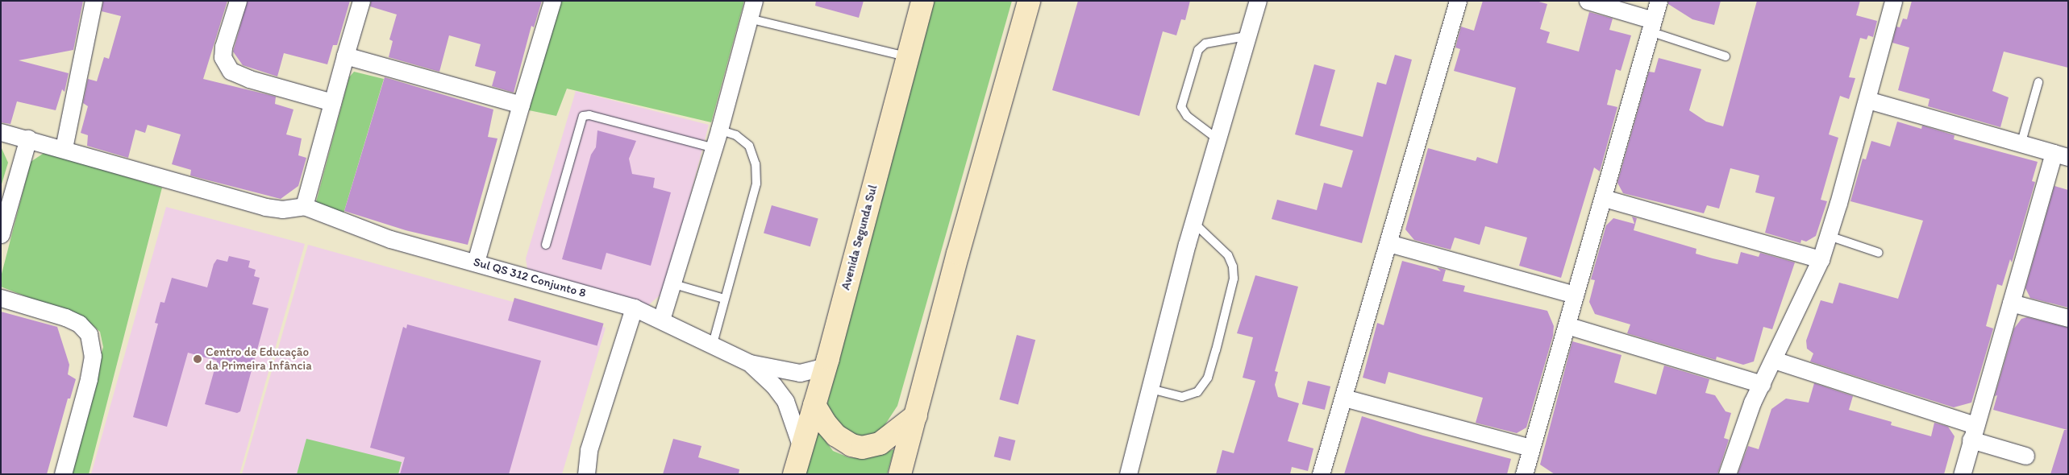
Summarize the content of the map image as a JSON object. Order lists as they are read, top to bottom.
{
  "streets": {
    "main road": ["Avenida Segunda Sul"],
    "street": ["Sul QS 312 Conjunto 8"]
  },
  "crossings": [
    ["Avenida Segunda Sul", "Sul QS 312 Conjunto 8"]
  ],
  "places": ["Centro de Educação da Primeira Infância"]
}
